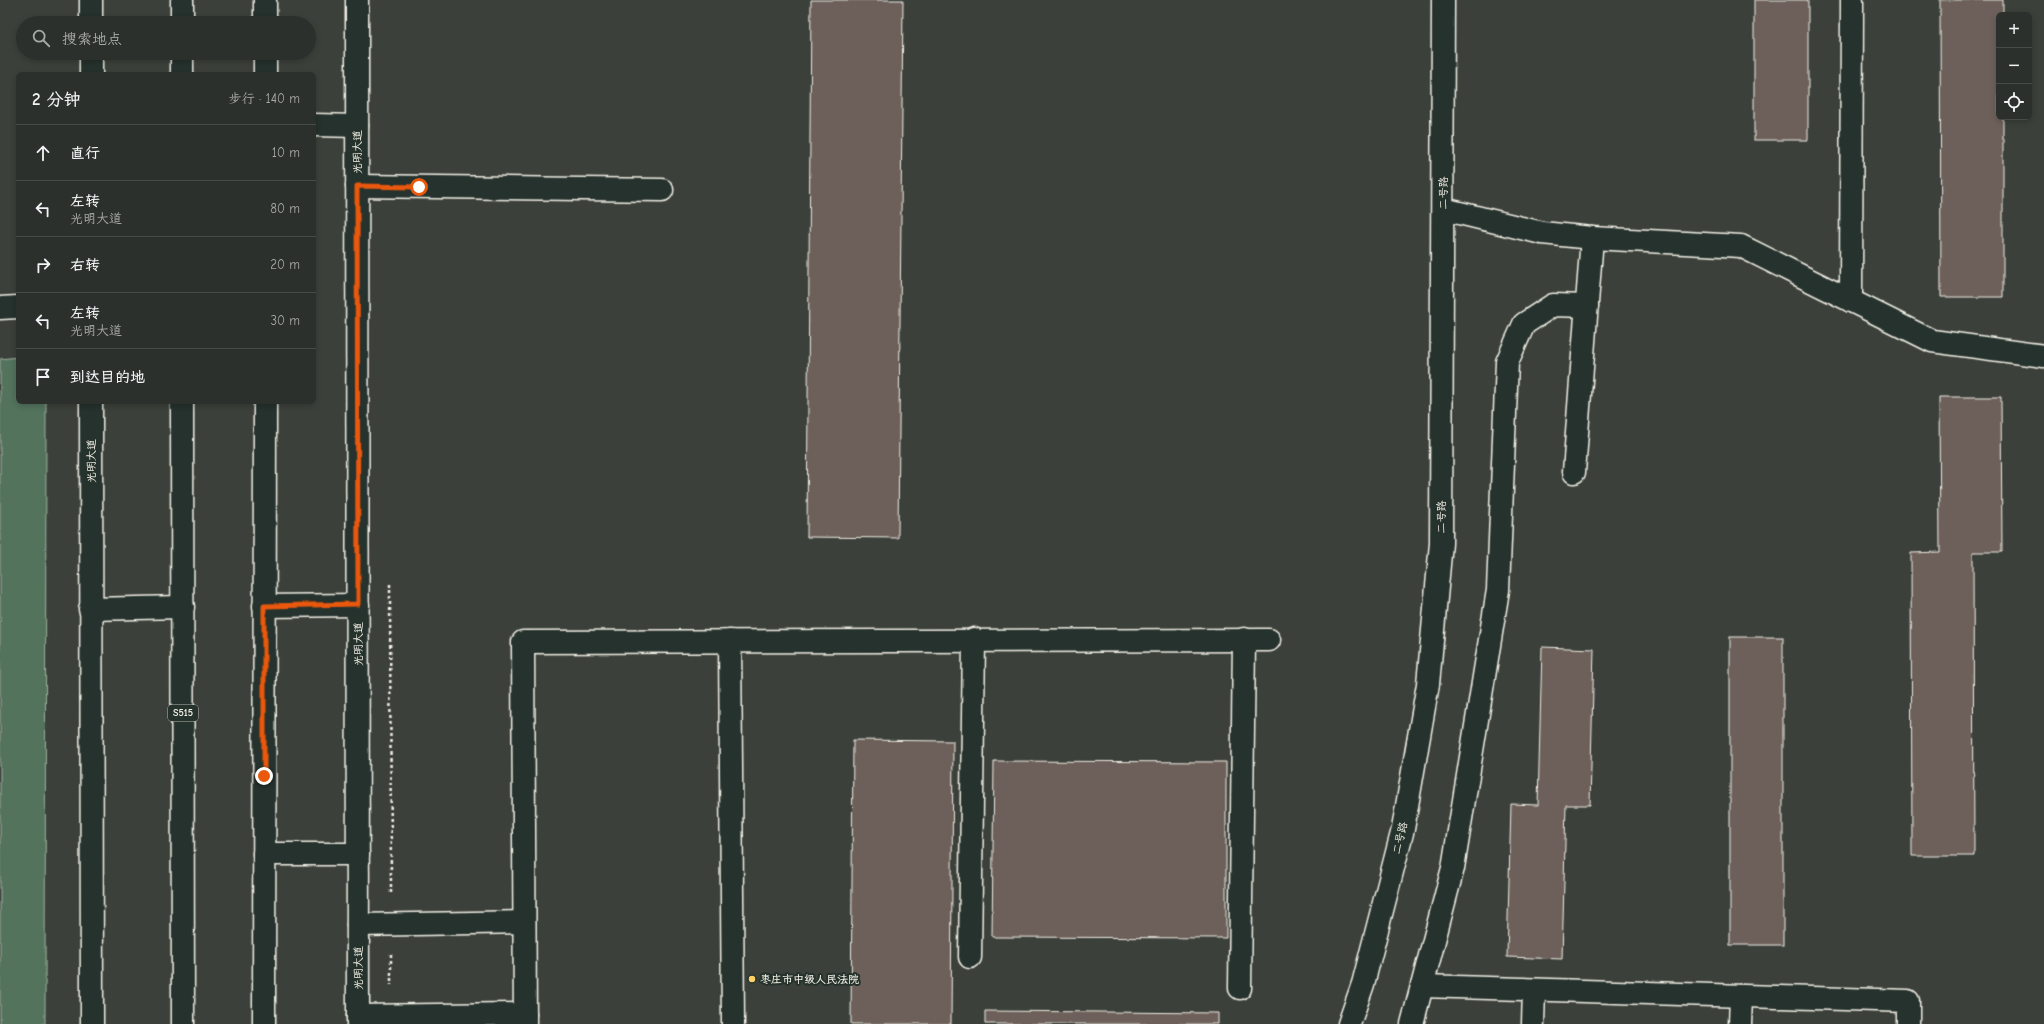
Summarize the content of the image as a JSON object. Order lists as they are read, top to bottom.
{
  "streets": {
    "street": ["光明大道", "二号路", "S515"]
  },
  "places": ["枣庄市中级人民法院"],
  "page": {
    "map_buttons": ["+", "−"],
    "search": "搜索地点",
    "heading": ["2 分钟", "步行 · 140 m"],
    "list": [
      ["直行", "10 m"],
      ["左转", "光明大道", "80 m"],
      ["右转", "20 m"],
      ["左转", "光明大道", "30 m"],
      "到达目的地"
    ]
  }
}
